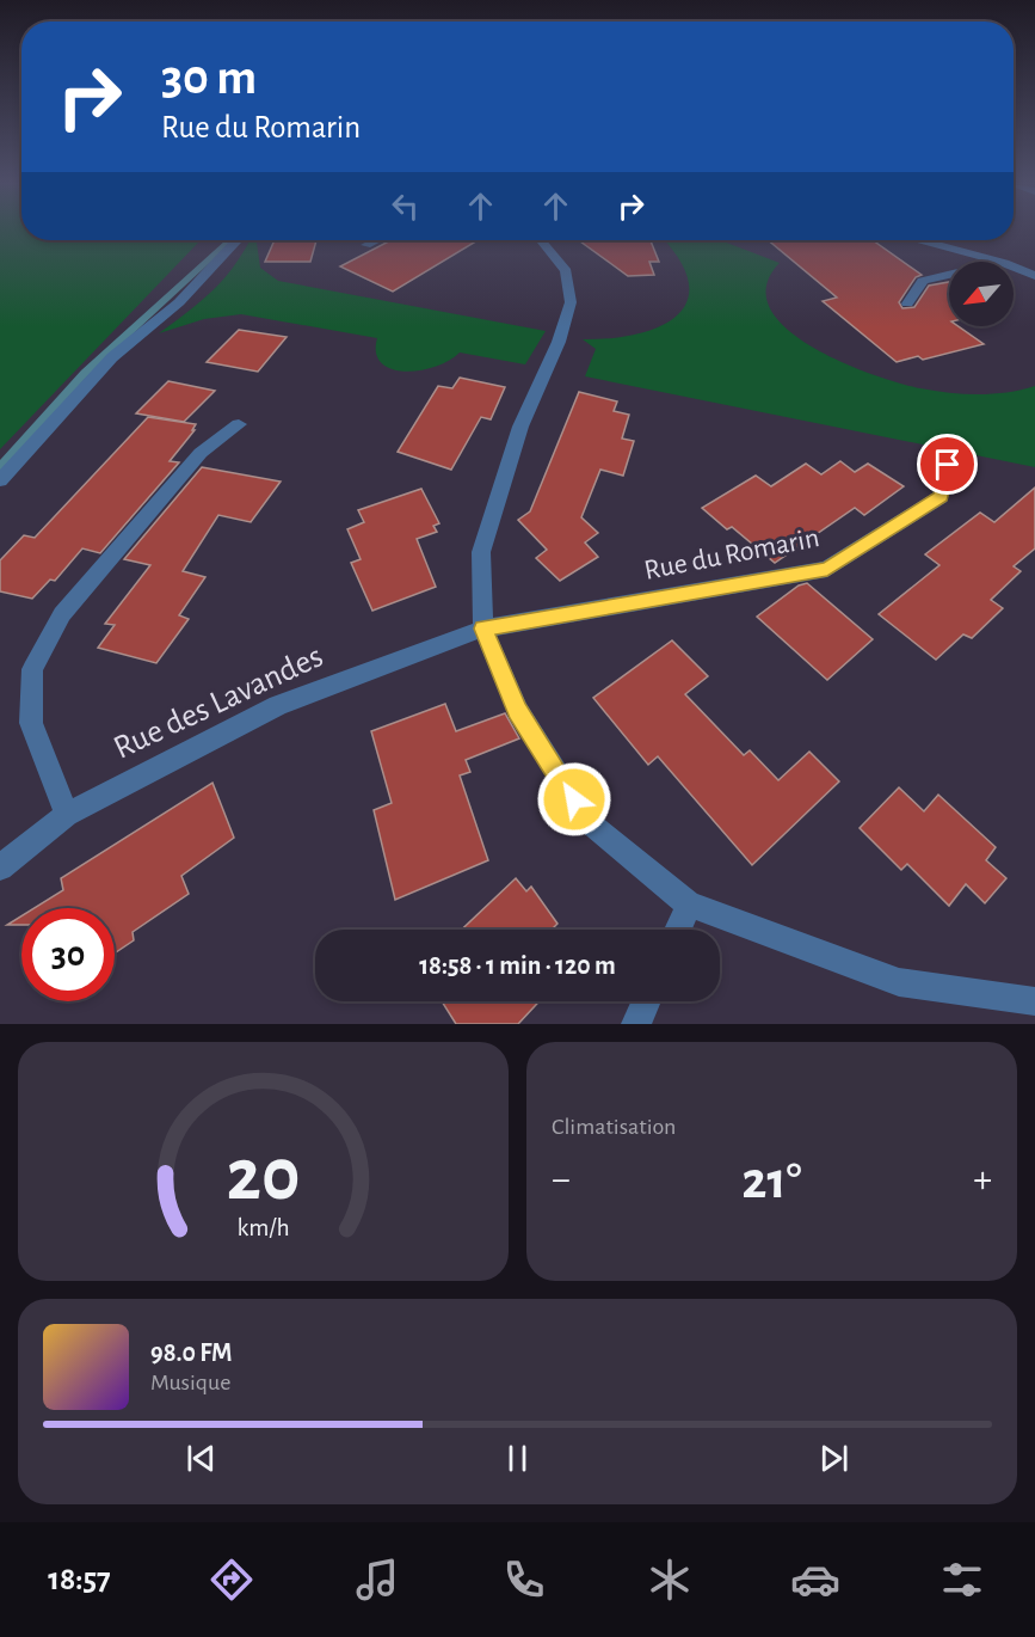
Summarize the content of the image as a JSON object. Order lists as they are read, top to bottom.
{
  "streets": {
    "street": ["Rue du Romarin", "Rue des Lavandes"]
  },
  "crossings": [
    ["Rue du Romarin", "Rue des Lavandes"]
  ],
  "north": "bottom left",
  "page": {
    "turn": ["30 m", "Rue du Romarin"],
    "limit": "30",
    "trip": "18:58 · 1 min · 120 m",
    "tile": "Climatisation",
    "heat": ["−", "21°", "+"],
    "song": ["98.0 FM", "Musique"],
    "tabs": "18:57",
    "gauge": ["20", "km/h"]
  }
}
